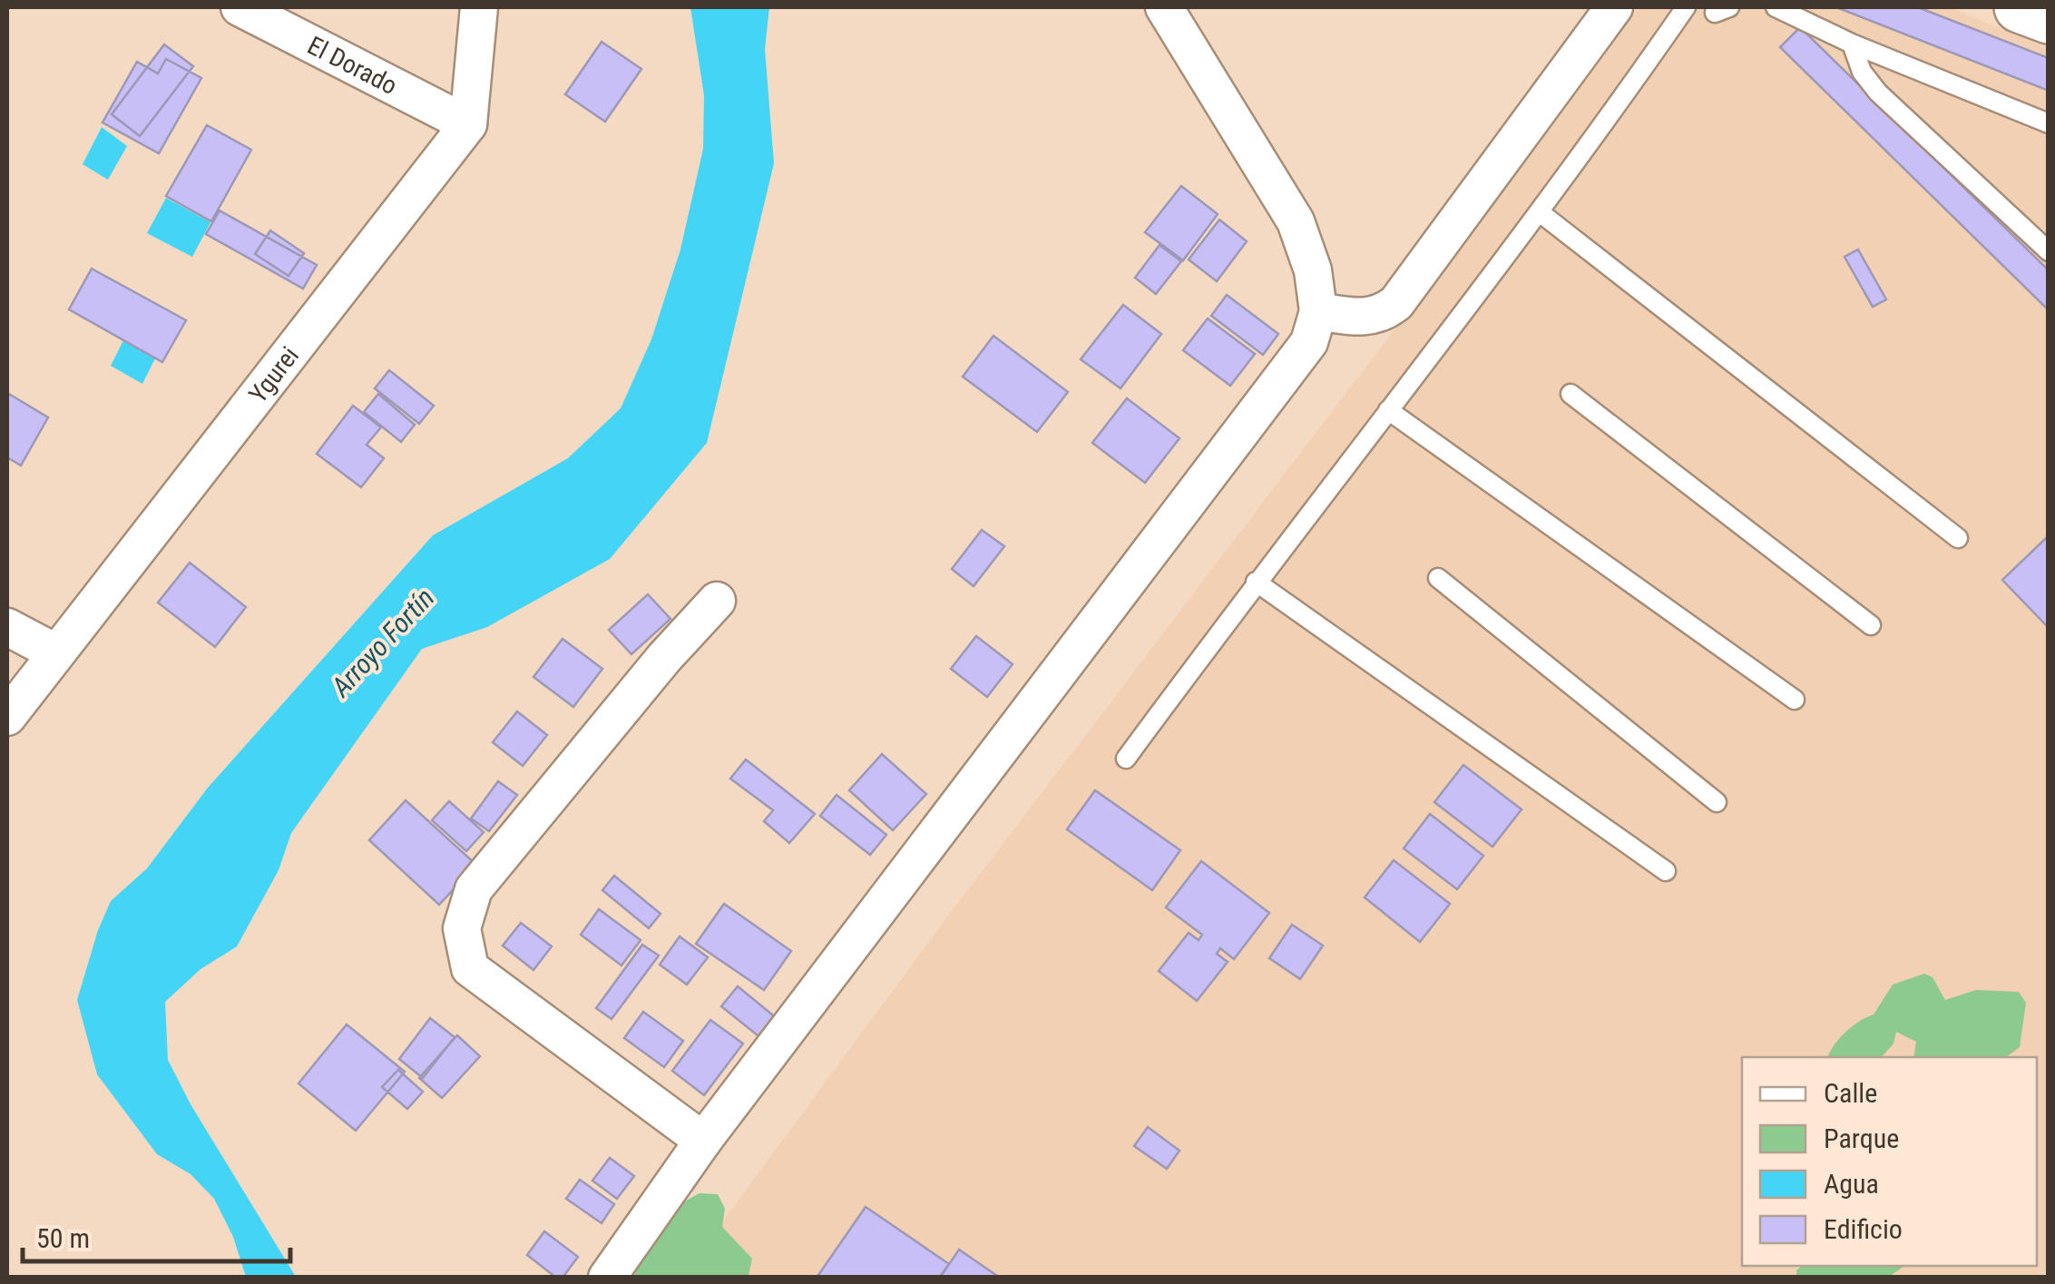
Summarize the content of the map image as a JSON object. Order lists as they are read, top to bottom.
{
  "streets": {
    "street": ["El Dorado", "Ygurei"]
  },
  "crossings": [
    ["El Dorado", "Ygurei"]
  ],
  "water": ["Arroyo Fortín"],
  "legend": [
    "Calle",
    "Parque",
    "Agua",
    "Edificio"
  ],
  "scale_bar": "50 m"
}
